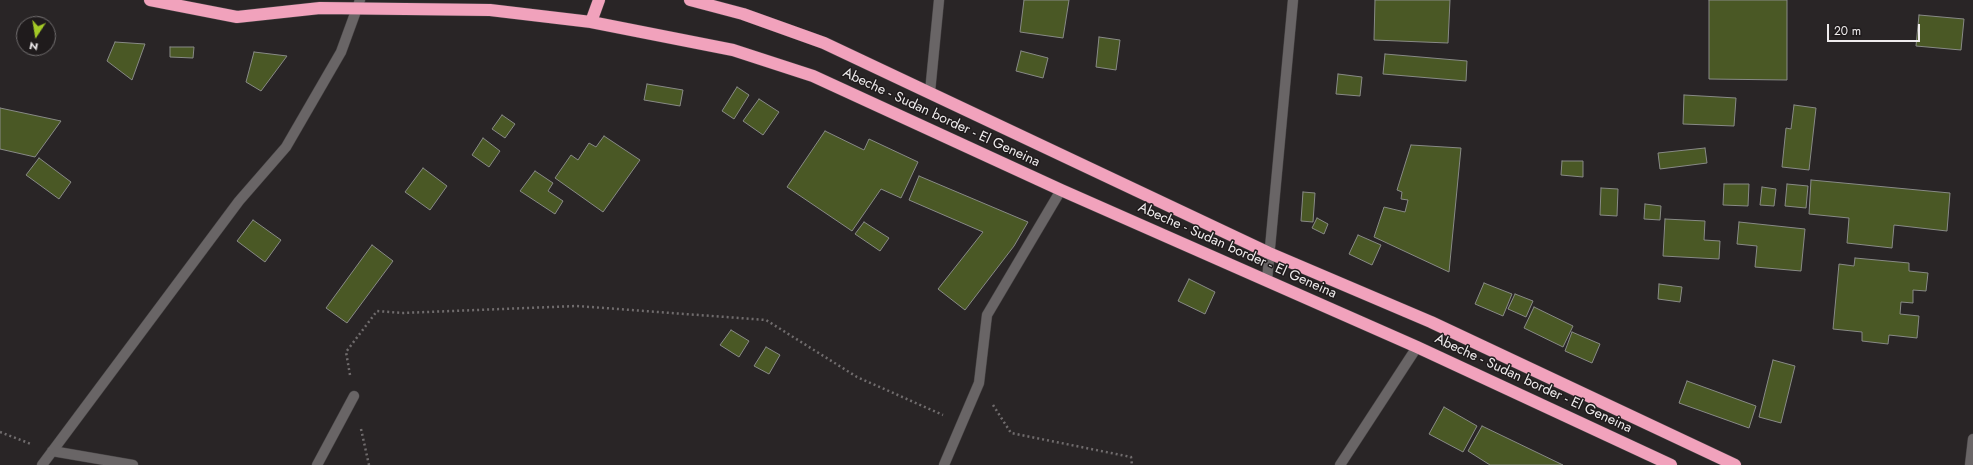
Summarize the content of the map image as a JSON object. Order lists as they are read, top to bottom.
{
  "streets": {
    "highway": ["Abeche - Sudan border - El Geneina"]
  },
  "scale_bar": "20 m",
  "north": "bottom"
}
